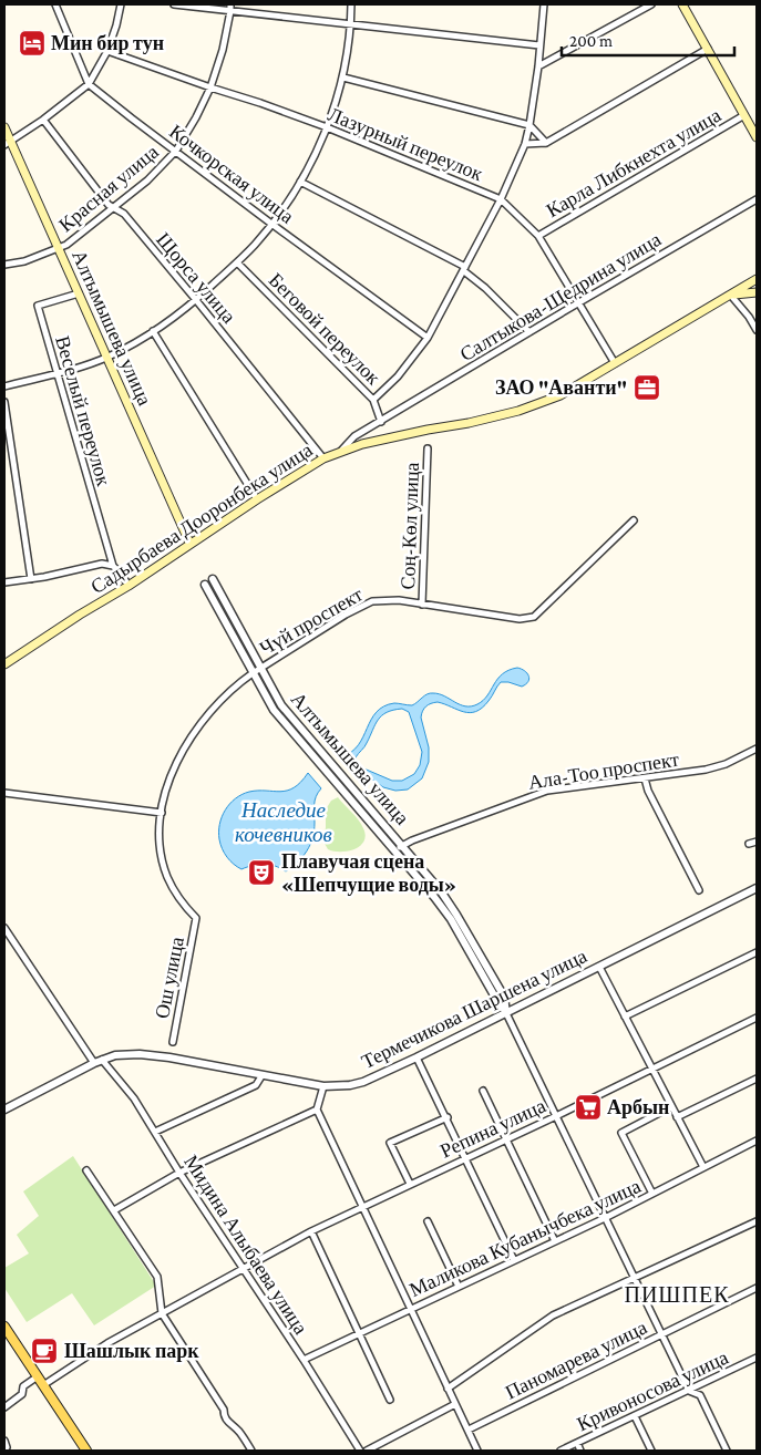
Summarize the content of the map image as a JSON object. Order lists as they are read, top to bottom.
{
  "streets": {
    "main road": ["Алтымышева улица", "Садырбаева Дооронбека улица"],
    "street": [
      "Лазурный переулок",
      "Карла Либкнехта улица",
      "Кочкорская улица",
      "Красная улица",
      "Щорса улица",
      "Салтыкова-Щедрина улица",
      "Беговой переулок",
      "Веселый переулок",
      "Соң-Көл улица",
      "Чүй проспект",
      "Ала-Тоо проспект",
      "Ош улица",
      "Термечикова Шаршена улица",
      "Репина улица",
      "Маликова Кубанычбека улица",
      "Мидина Алыбаева улица",
      "Паномарева улица",
      "Кривоносова улица"
    ]
  },
  "crossings": [
    ["Лазурный переулок", "Карла Либкнехта улица"],
    ["Лазурный переулок", "Красная улица"],
    ["Лазурный переулок", "Салтыкова-Щедрина улица"],
    ["Лазурный переулок", "Садырбаева Дооронбека улица"],
    ["Кочкорская улица", "Красная улица"],
    ["Красная улица", "Щорса улица"],
    ["Красная улица", "Алтымышева улица"],
    ["Щорса улица", "Садырбаева Дооронбека улица"],
    ["Салтыкова-Щедрина улица", "Беговой переулок"],
    ["Салтыкова-Щедрина улица", "Садырбаева Дооронбека улица"],
    ["Алтымышева улица", "Веселый переулок"],
    ["Алтымышева улица", "Садырбаева Дооронбека улица"],
    ["Алтымышева улица", "Чүй проспект"],
    ["Алтымышева улица", "Ала-Тоо проспект"],
    ["Алтымышева улица", "Термечикова Шаршена улица"],
    ["Соң-Көл улица", "Чүй проспект"],
    ["Чүй проспект", "Ош улица"],
    ["Термечикова Шаршена улица", "Мидина Алыбаева улица"],
    ["Репина улица", "Мидина Алыбаева улица"],
    ["Маликова Кубанычбека улица", "Мидина Алыбаева улица"]
  ],
  "districts": ["ПИШПЕК"],
  "water": ["Наследие кочевников"],
  "places": {
    "hotel": ["Мин бир тун"],
    "office": ["ЗАО \"Аванти\""],
    "theatre": ["Плавучая сцена «Шепчущие воды»"],
    "supermarket": ["Арбын"],
    "cafe": ["Шашлык парк"]
  },
  "scale_bar": "200 m"
}
